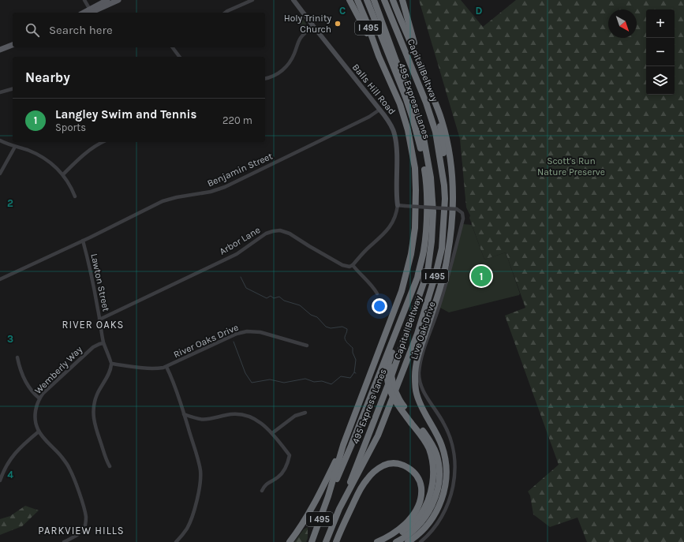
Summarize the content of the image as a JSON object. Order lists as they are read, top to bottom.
{
  "streets": {
    "highway": ["I 495", "Capital Beltway", "495 Express Lanes"],
    "street": [
      "Balls Hill Road",
      "Benjamin Street",
      "Arbor Lane",
      "Lawton Street",
      "Live Oak Drive",
      "River Oaks Drive",
      "Wemberly Way"
    ]
  },
  "crossings": [
    ["Capital Beltway", "495 Express Lanes"],
    ["Balls Hill Road", "Benjamin Street"],
    ["Balls Hill Road", "Arbor Lane"],
    ["Balls Hill Road", "Live Oak Drive"],
    ["Benjamin Street", "Lawton Street"],
    ["Arbor Lane", "Lawton Street"],
    ["Lawton Street", "Wemberly Way"]
  ],
  "districts": ["RIVER OAKS", "PARKVIEW HILLS"],
  "parks": ["Scott's Run Nature Preserve"],
  "places": ["Holy Trinity Church"],
  "north": "bottom right",
  "page": {
    "map_buttons": ["+", "−"],
    "search": "Search here",
    "heading": "Nearby",
    "list": [
      {
        "mark": "1",
        "name": "Langley Swim and Tennis",
        "note": "Sports",
        "value": "220 m"
      }
    ],
    "pins": "1"
  },
  "grid": {
    "columns": ["C", "D"],
    "rows": ["2", "3", "4"]
  }
}
